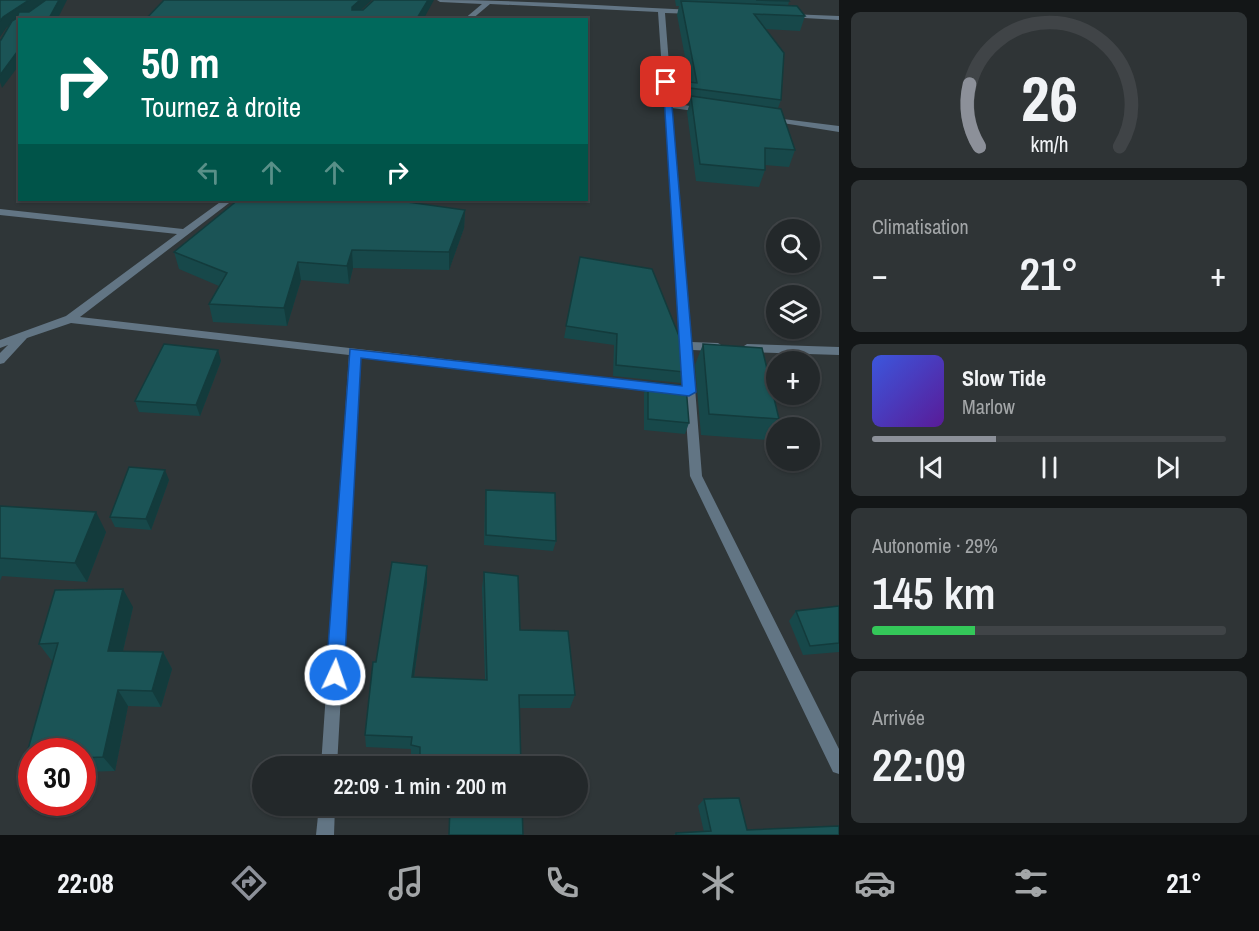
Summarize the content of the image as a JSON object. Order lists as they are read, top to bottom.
{
  "page": {
    "turn": ["50 m", "Tournez à droite"],
    "tile": [
      "Climatisation",
      ["Autonomie · 29%", "145 km"],
      ["Arrivée", "22:09"]
    ],
    "map_buttons": ["+", "−"],
    "heat": ["−", "21°", "+"],
    "song": ["Slow Tide", "Marlow"],
    "limit": "30",
    "trip": "22:09 · 1 min · 200 m",
    "tabs": ["22:08", "21°"],
    "gauge": ["26", "km/h"]
  }
}
